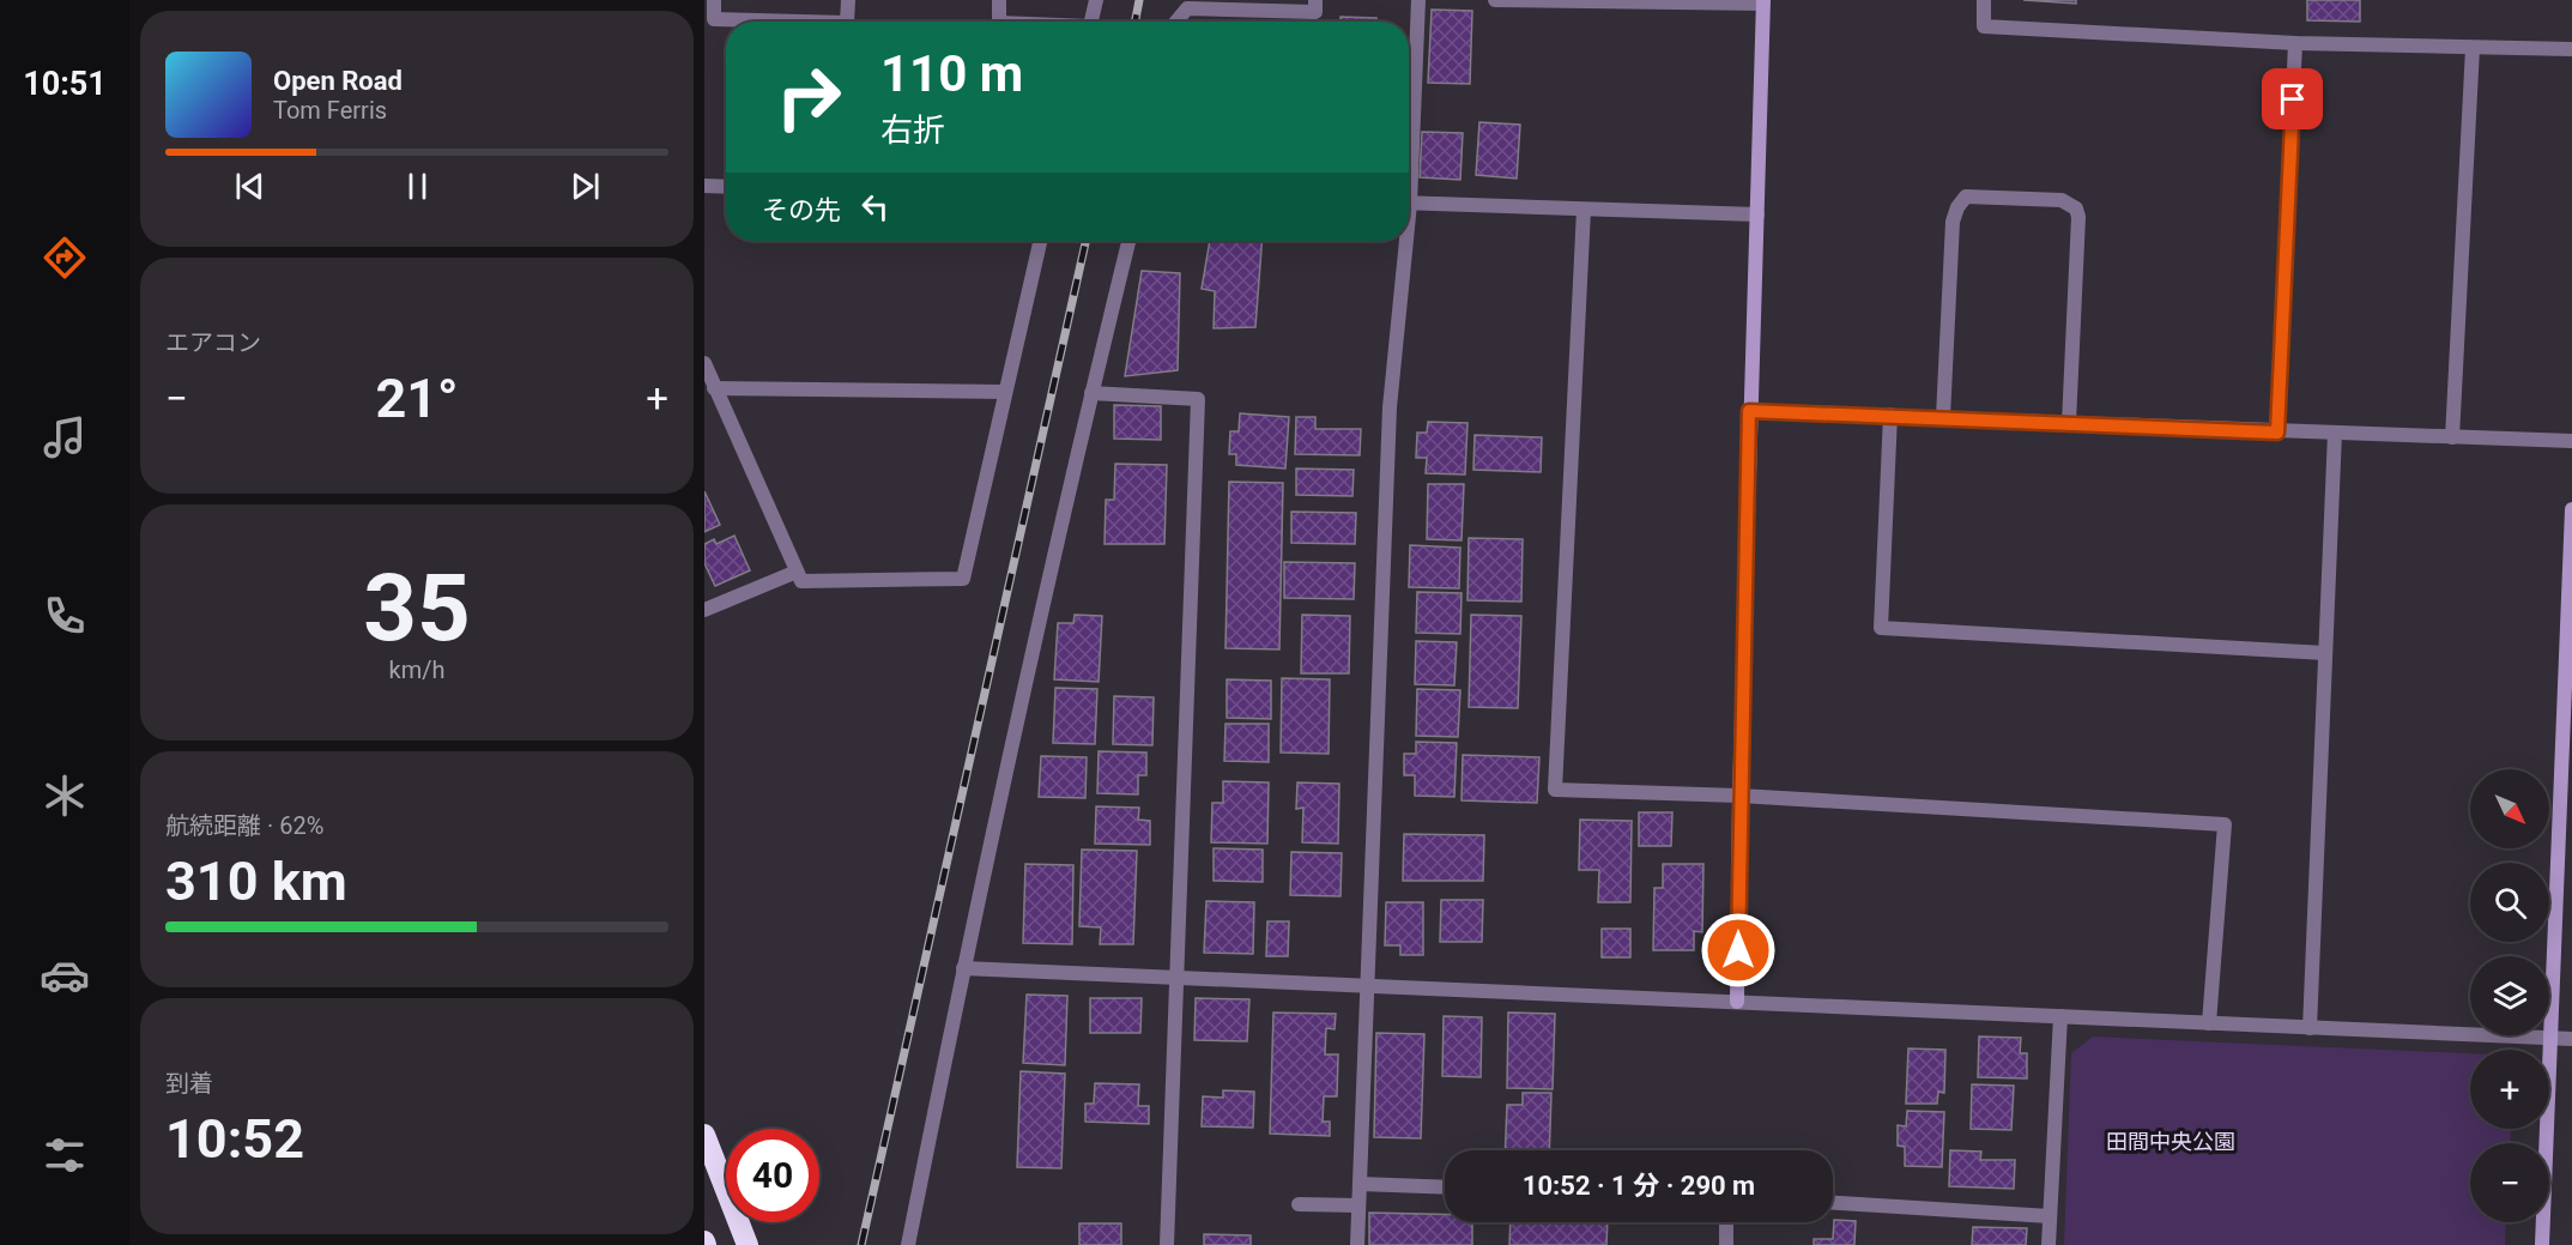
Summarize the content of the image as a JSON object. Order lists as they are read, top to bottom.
{
  "parks": ["田間中央公園"],
  "north": "bottom right",
  "page": {
    "tabs": "10:51",
    "turn": ["110 m", "右折"],
    "song": ["Open Road", "Tom Ferris"],
    "then": "その先",
    "tile": [
      "エアコン",
      ["35", "km/h"],
      ["航続距離 · 62%", "310 km"],
      ["到着", "10:52"]
    ],
    "heat": ["−", "21°", "+"],
    "map_buttons": ["+", "−"],
    "limit": "40",
    "trip": "10:52 · 1 分 · 290 m"
  }
}
